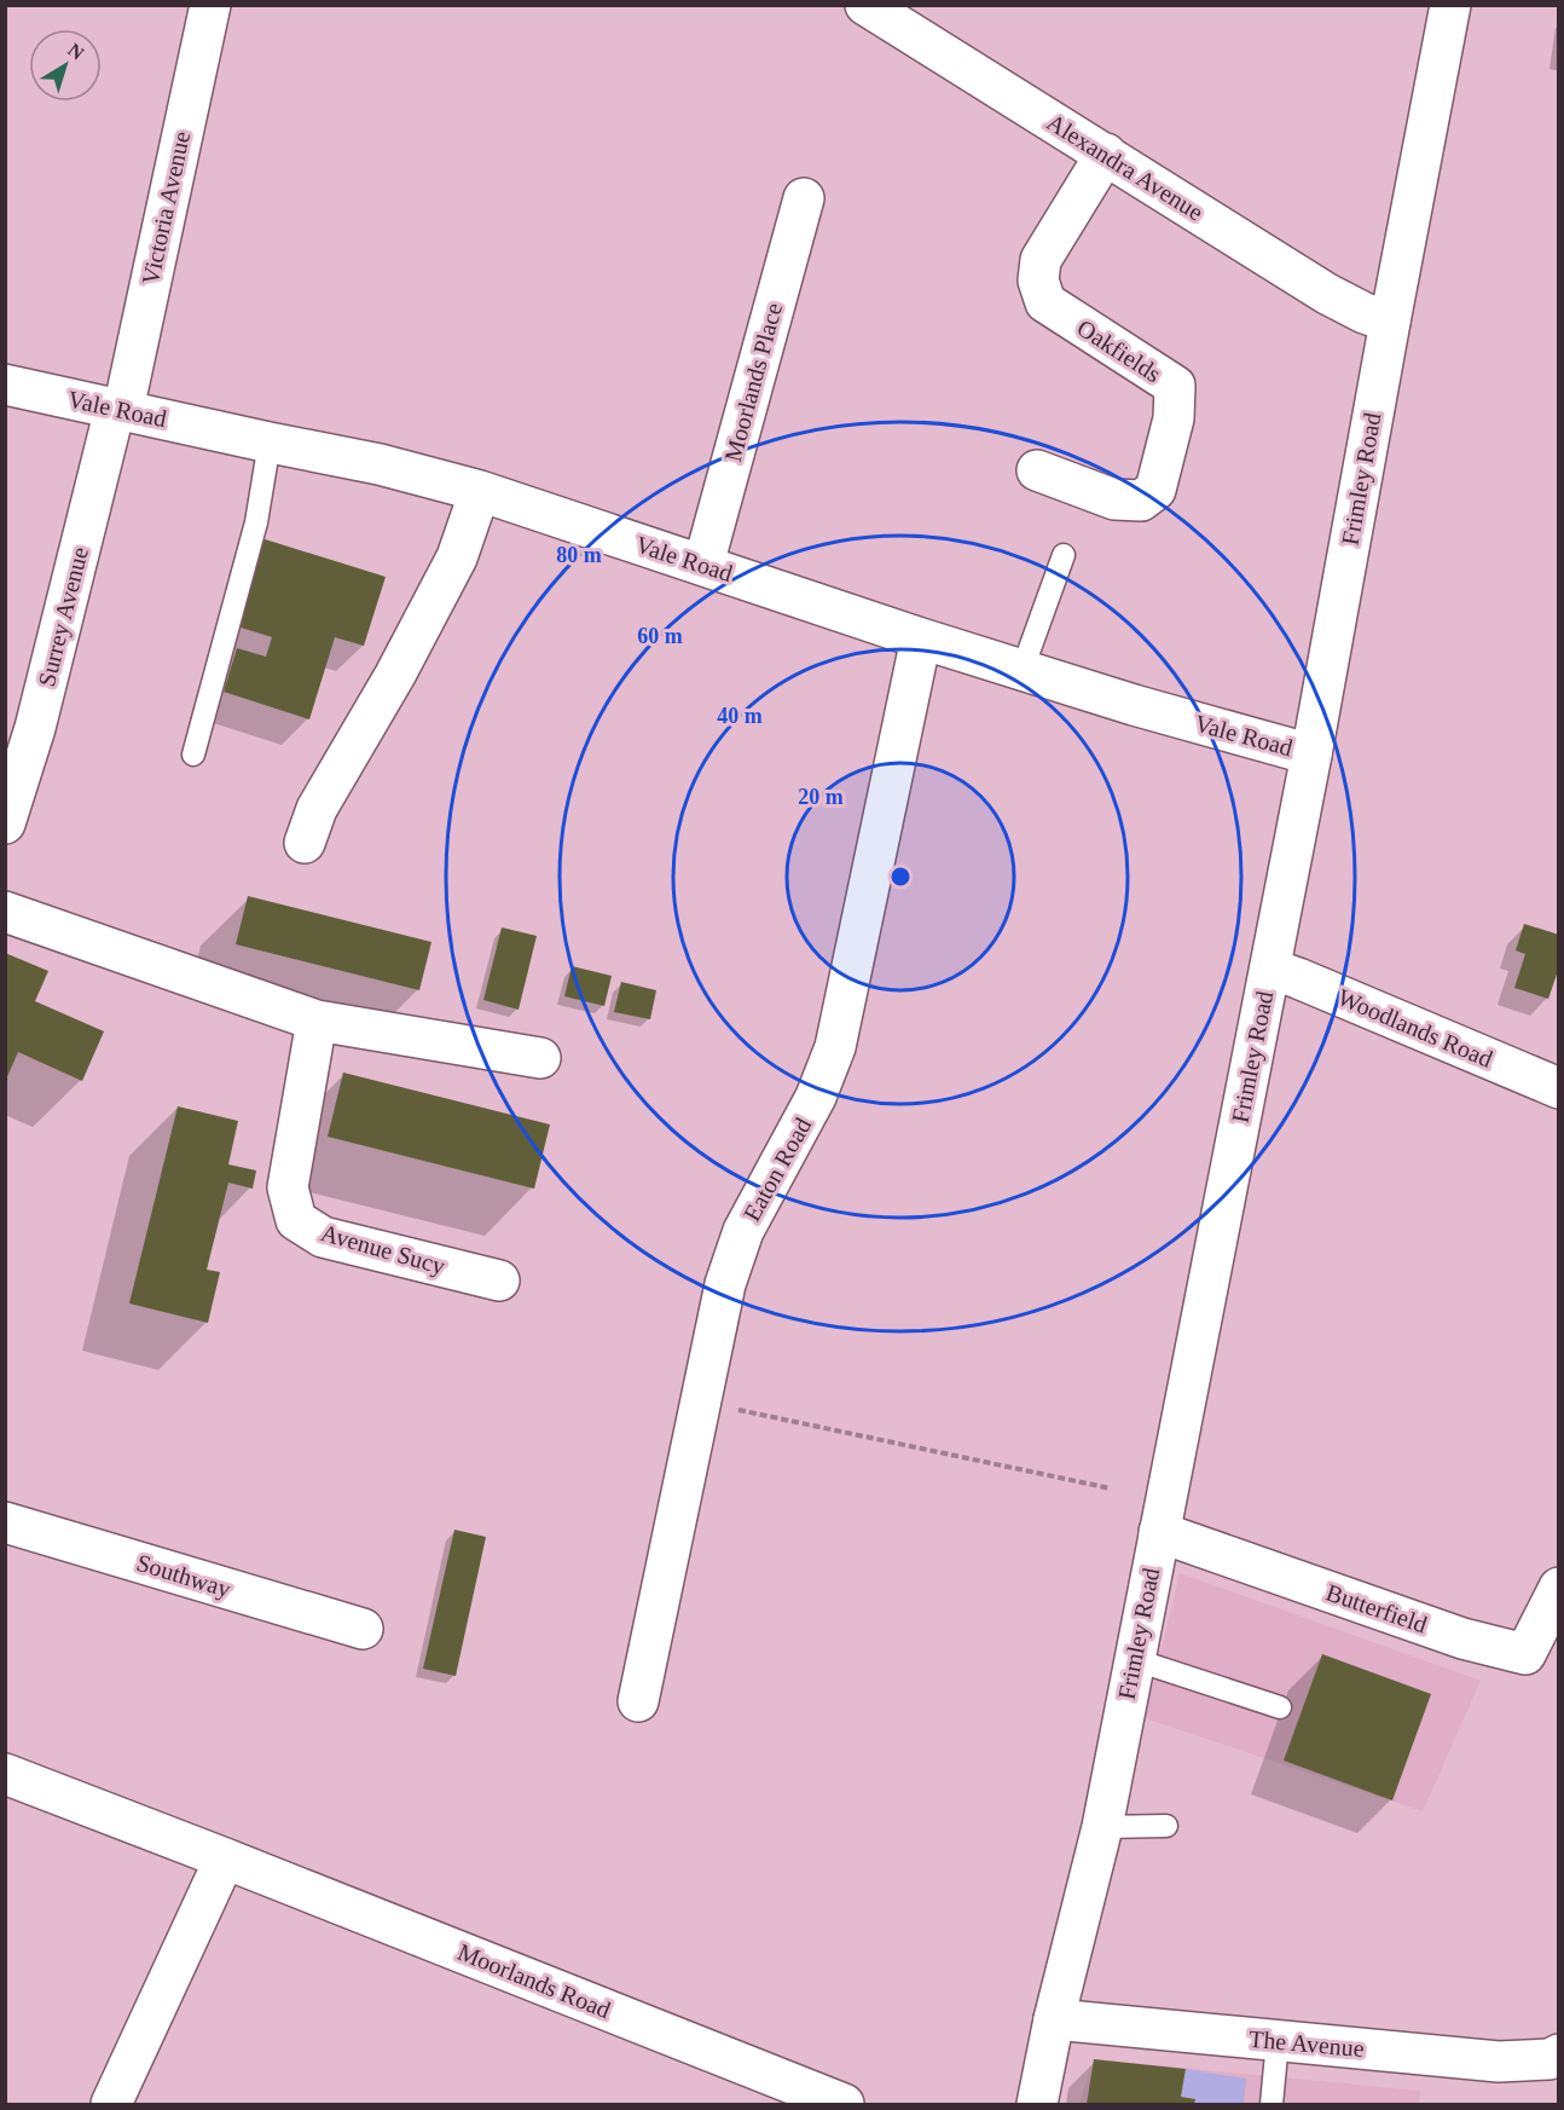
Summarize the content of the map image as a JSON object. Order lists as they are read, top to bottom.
{
  "streets": {
    "street": [
      "Alexandra Avenue",
      "Victoria Avenue",
      "Oakfields",
      "Moorlands Place",
      "Vale Road",
      "Frimley Road",
      "Surrey Avenue",
      "Woodlands Road",
      "Eaton Road",
      "Avenue Sucy",
      "Southway",
      "Butterfield",
      "Moorlands Road",
      "The Avenue"
    ]
  },
  "crossings": [
    ["Alexandra Avenue", "Oakfields"],
    ["Alexandra Avenue", "Frimley Road"],
    ["Victoria Avenue", "Vale Road"],
    ["Victoria Avenue", "Surrey Avenue"],
    ["Moorlands Place", "Vale Road"],
    ["Vale Road", "Frimley Road"],
    ["Vale Road", "Surrey Avenue"],
    ["Vale Road", "Eaton Road"],
    ["Frimley Road", "Woodlands Road"],
    ["Frimley Road", "Butterfield"],
    ["Frimley Road", "The Avenue"]
  ],
  "north": "top right",
  "rings": [
    "80 m",
    "60 m",
    "40 m",
    "20 m"
  ]
}
